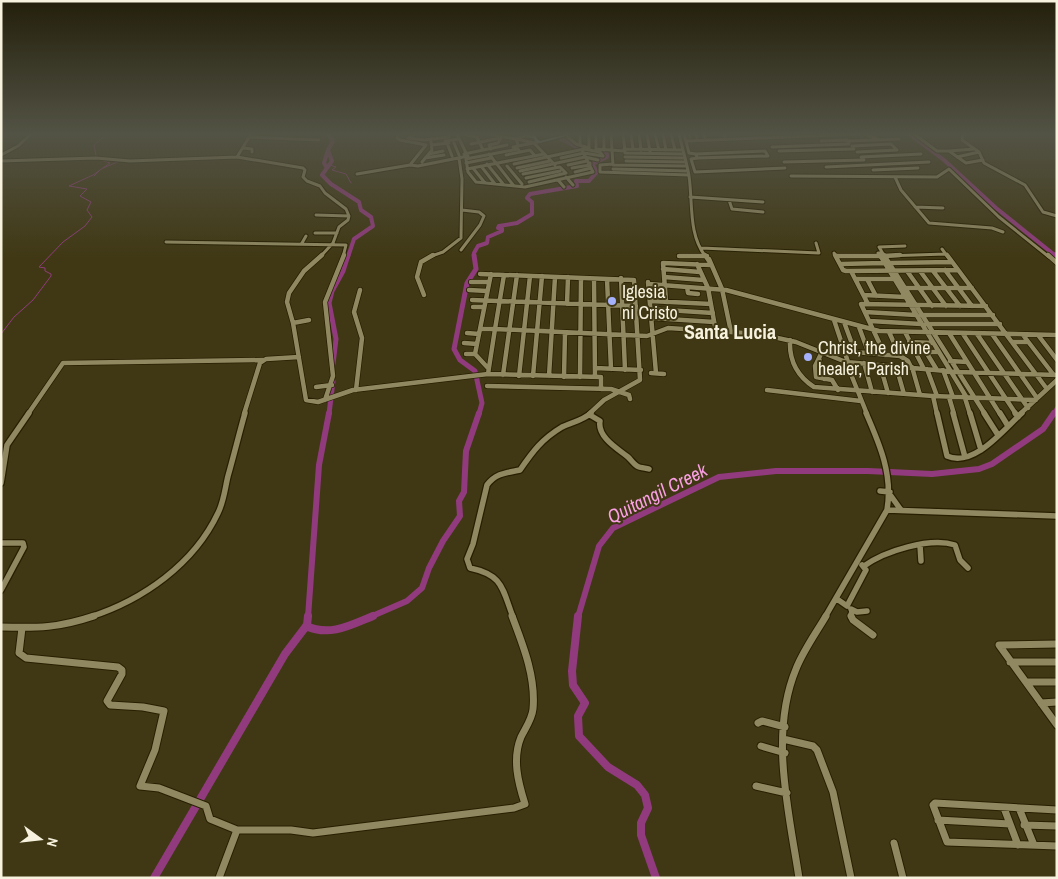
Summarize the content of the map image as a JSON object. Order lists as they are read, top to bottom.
{
  "districts": ["Santa Lucia"],
  "water": ["Quitangil Creek"],
  "places": ["Iglesia ni Cristo", "Christ, the divine healer, Parish"],
  "north": "right"
}
